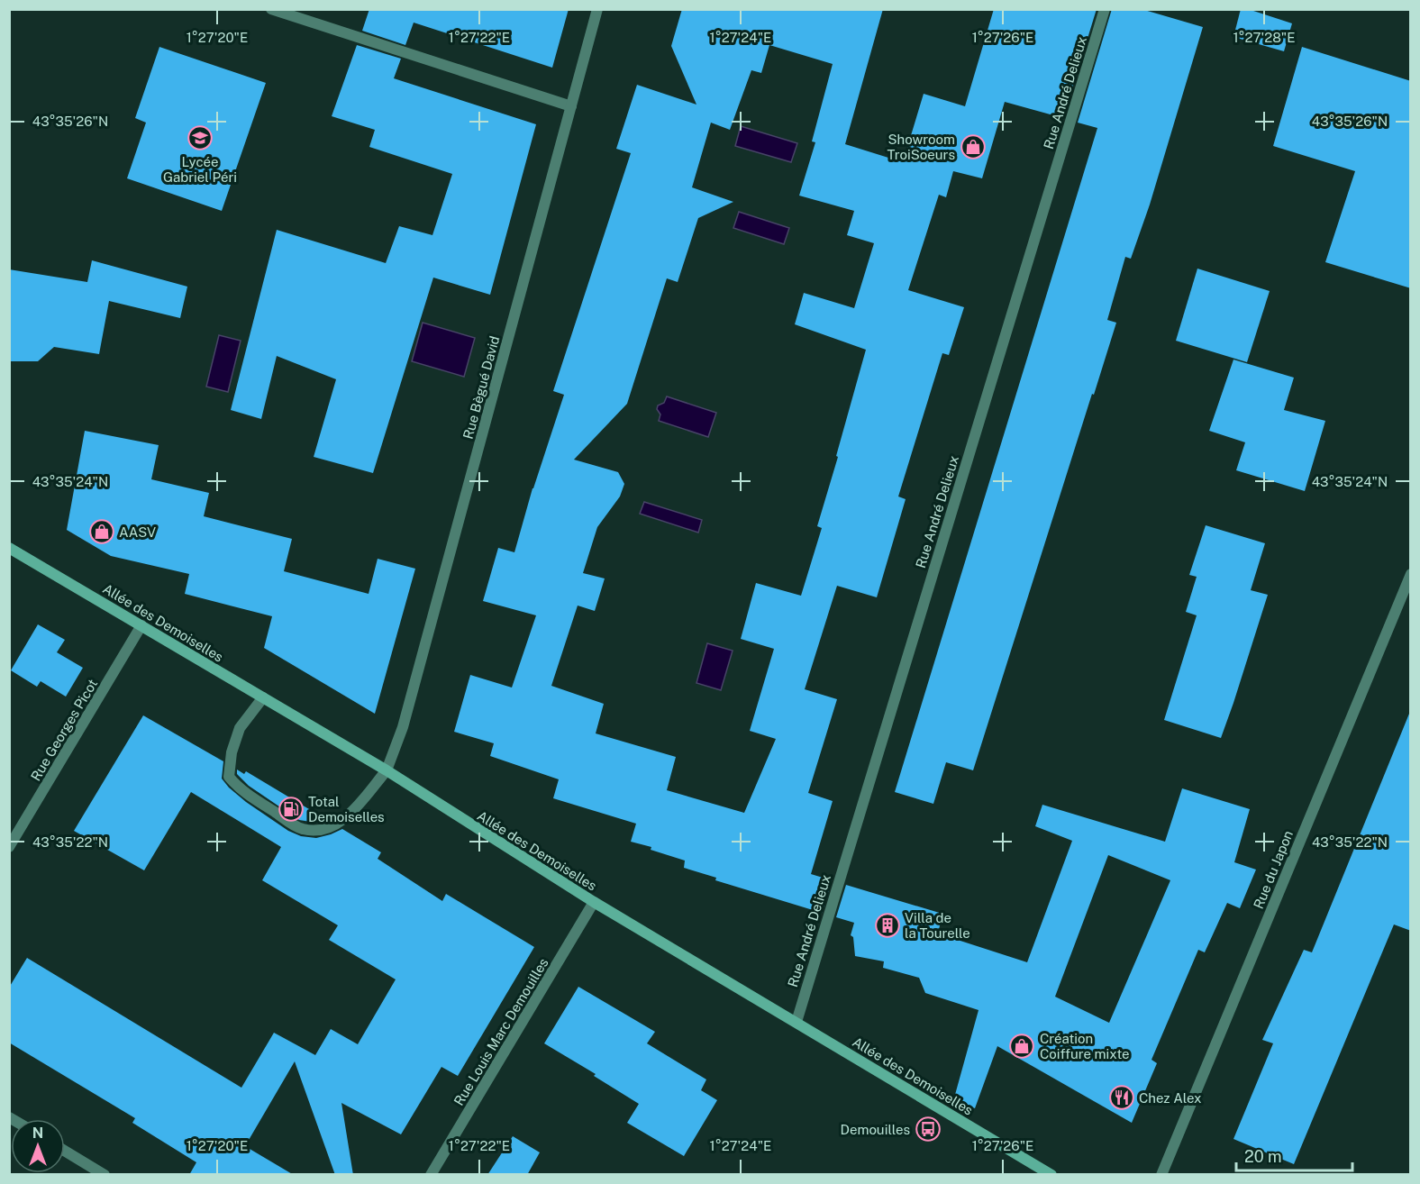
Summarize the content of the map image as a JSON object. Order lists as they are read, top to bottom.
{
  "streets": {
    "main road": ["Allée des Demoiselles"],
    "street": [
      "Rue André Delieux",
      "Rue Bègué David",
      "Rue Georges Picot",
      "Rue du Japon",
      "Rue Louis Marc Demouilles"
    ]
  },
  "crossings": [
    ["Rue André Delieux", "Allée des Demoiselles"],
    ["Rue Bègué David", "Allée des Demoiselles"],
    ["Allée des Demoiselles", "Rue Georges Picot"],
    ["Allée des Demoiselles", "Rue Louis Marc Demouilles"]
  ],
  "places": {
    "school or university": ["Lycée Gabriel Péri"],
    "shop": ["Showroom TroiSoeurs", "AASV", "Création Coiffure mixte"],
    "fuel station": ["Total Demoiselles"],
    "building": ["Villa de la Tourelle"],
    "restaurant": ["Chez Alex"],
    "bus stop": ["Demouilles"]
  },
  "scale_bar": "20 m",
  "north": "top",
  "coordinates": [
    "1°27'20\"E",
    "1°27'22\"E",
    "1°27'24\"E",
    "1°27'26\"E",
    "1°27'28\"E",
    "43°35'26\"N",
    "43°35'24\"N",
    "43°35'22\"N"
  ]
}
